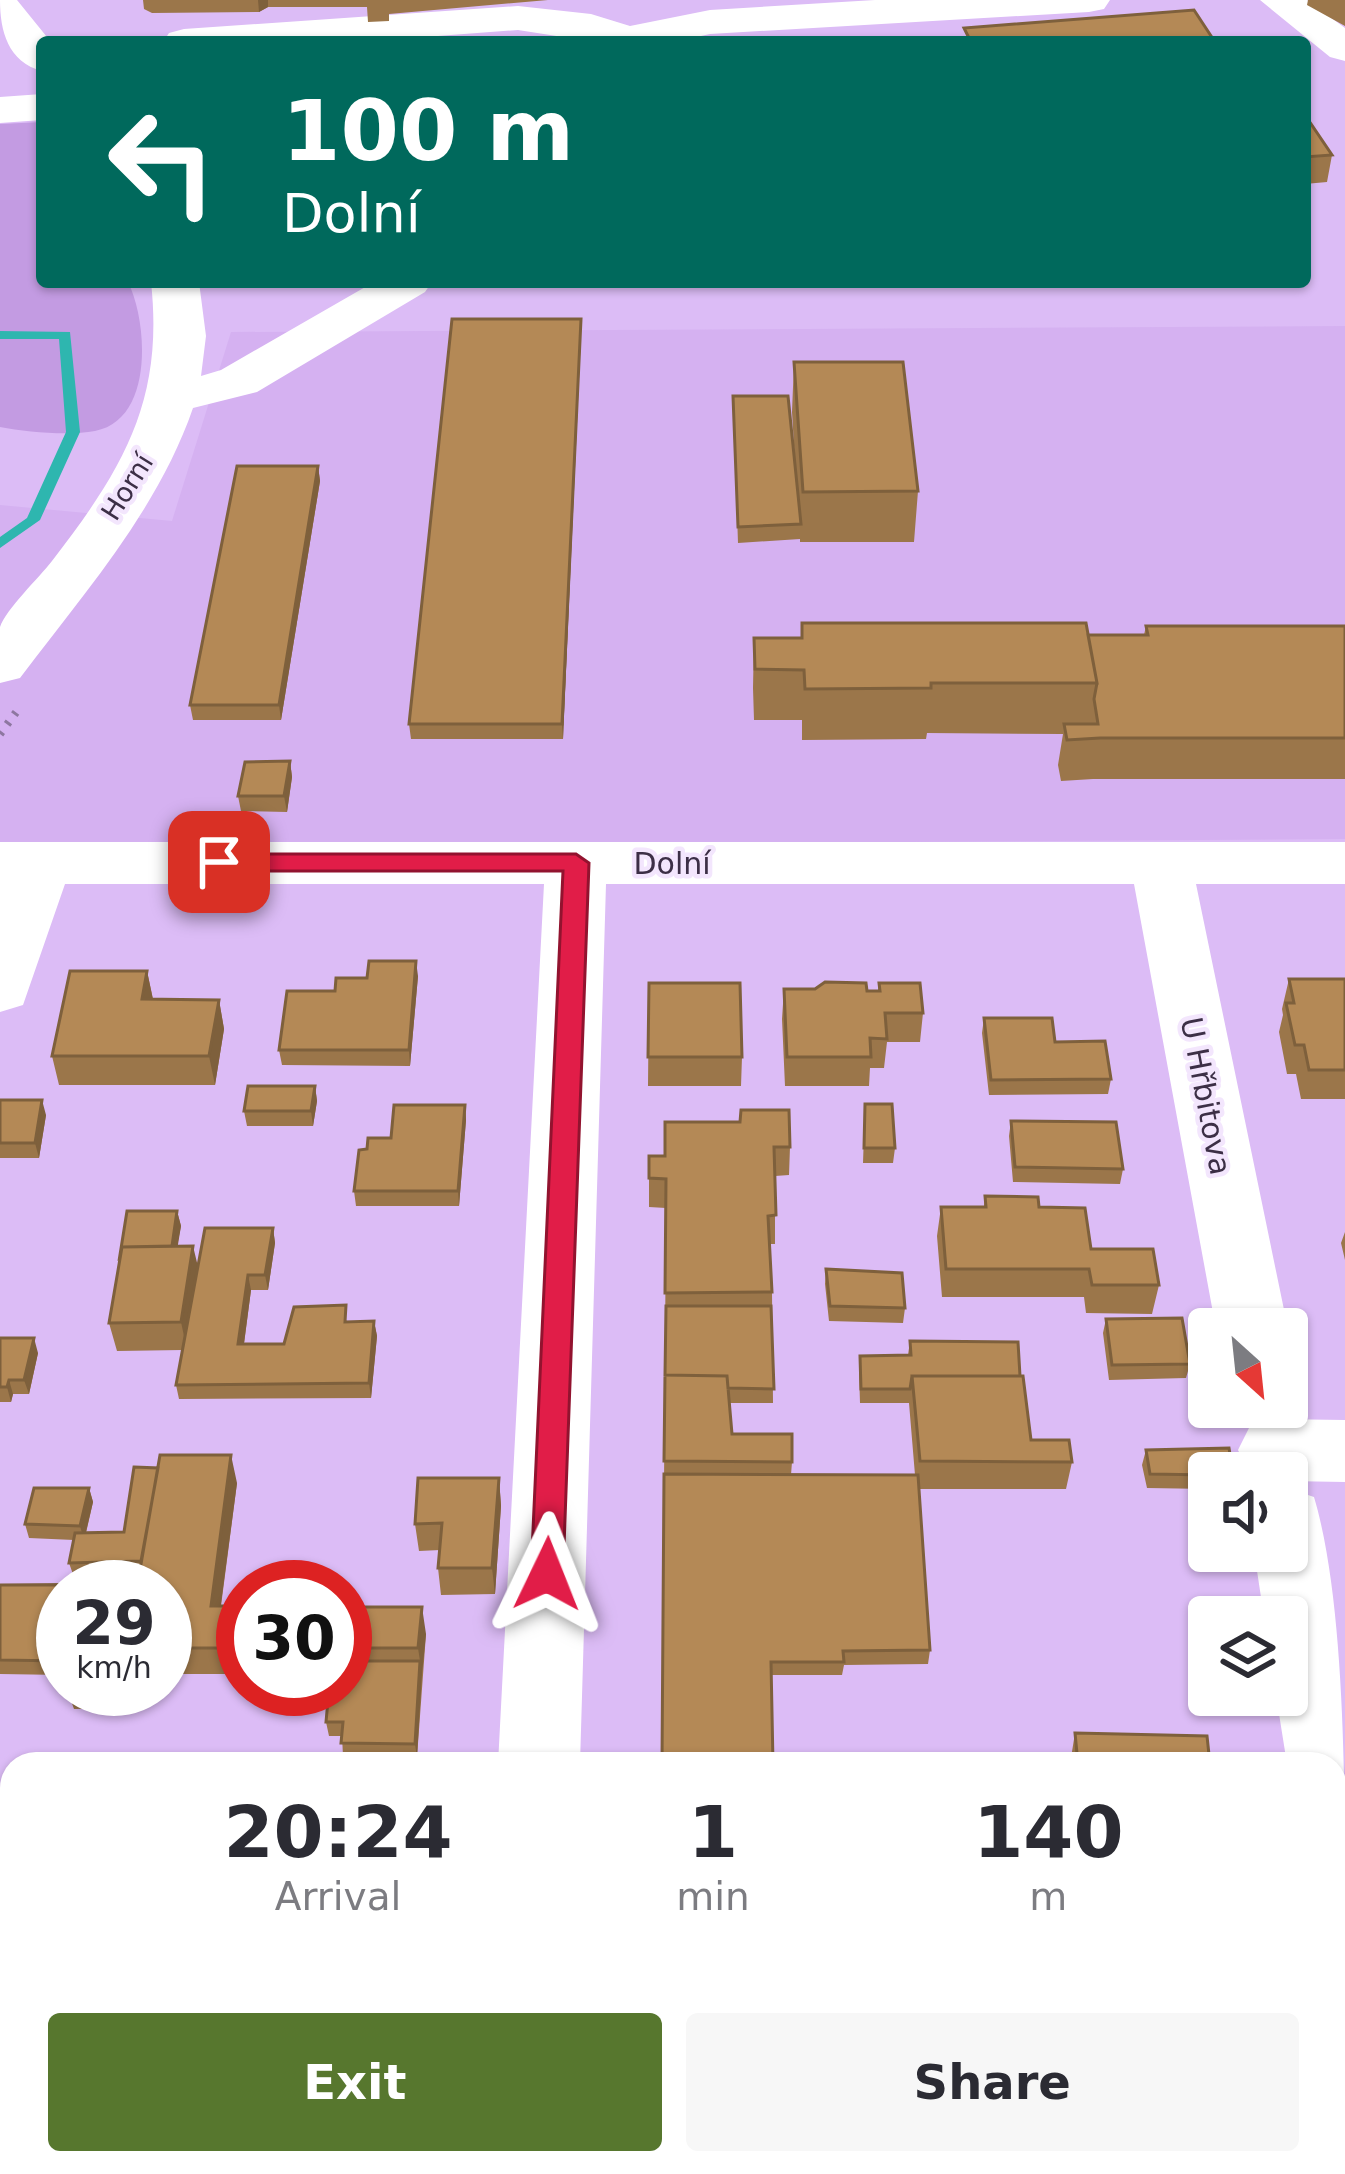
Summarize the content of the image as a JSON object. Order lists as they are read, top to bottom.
{
  "streets": {
    "street": ["Horní", "Dolní", "U Hřbitova"]
  },
  "crossings": [
    ["Dolní", "U Hřbitova"]
  ],
  "north": "bottom right",
  "page": {
    "turn": ["100 m", "Dolní"],
    "speed": "29 km/h",
    "limit": "30",
    "eta": [
      "20:24",
      "Arrival",
      "1",
      "min",
      "140",
      "m"
    ],
    "buttons": ["Exit", "Share"]
  }
}
